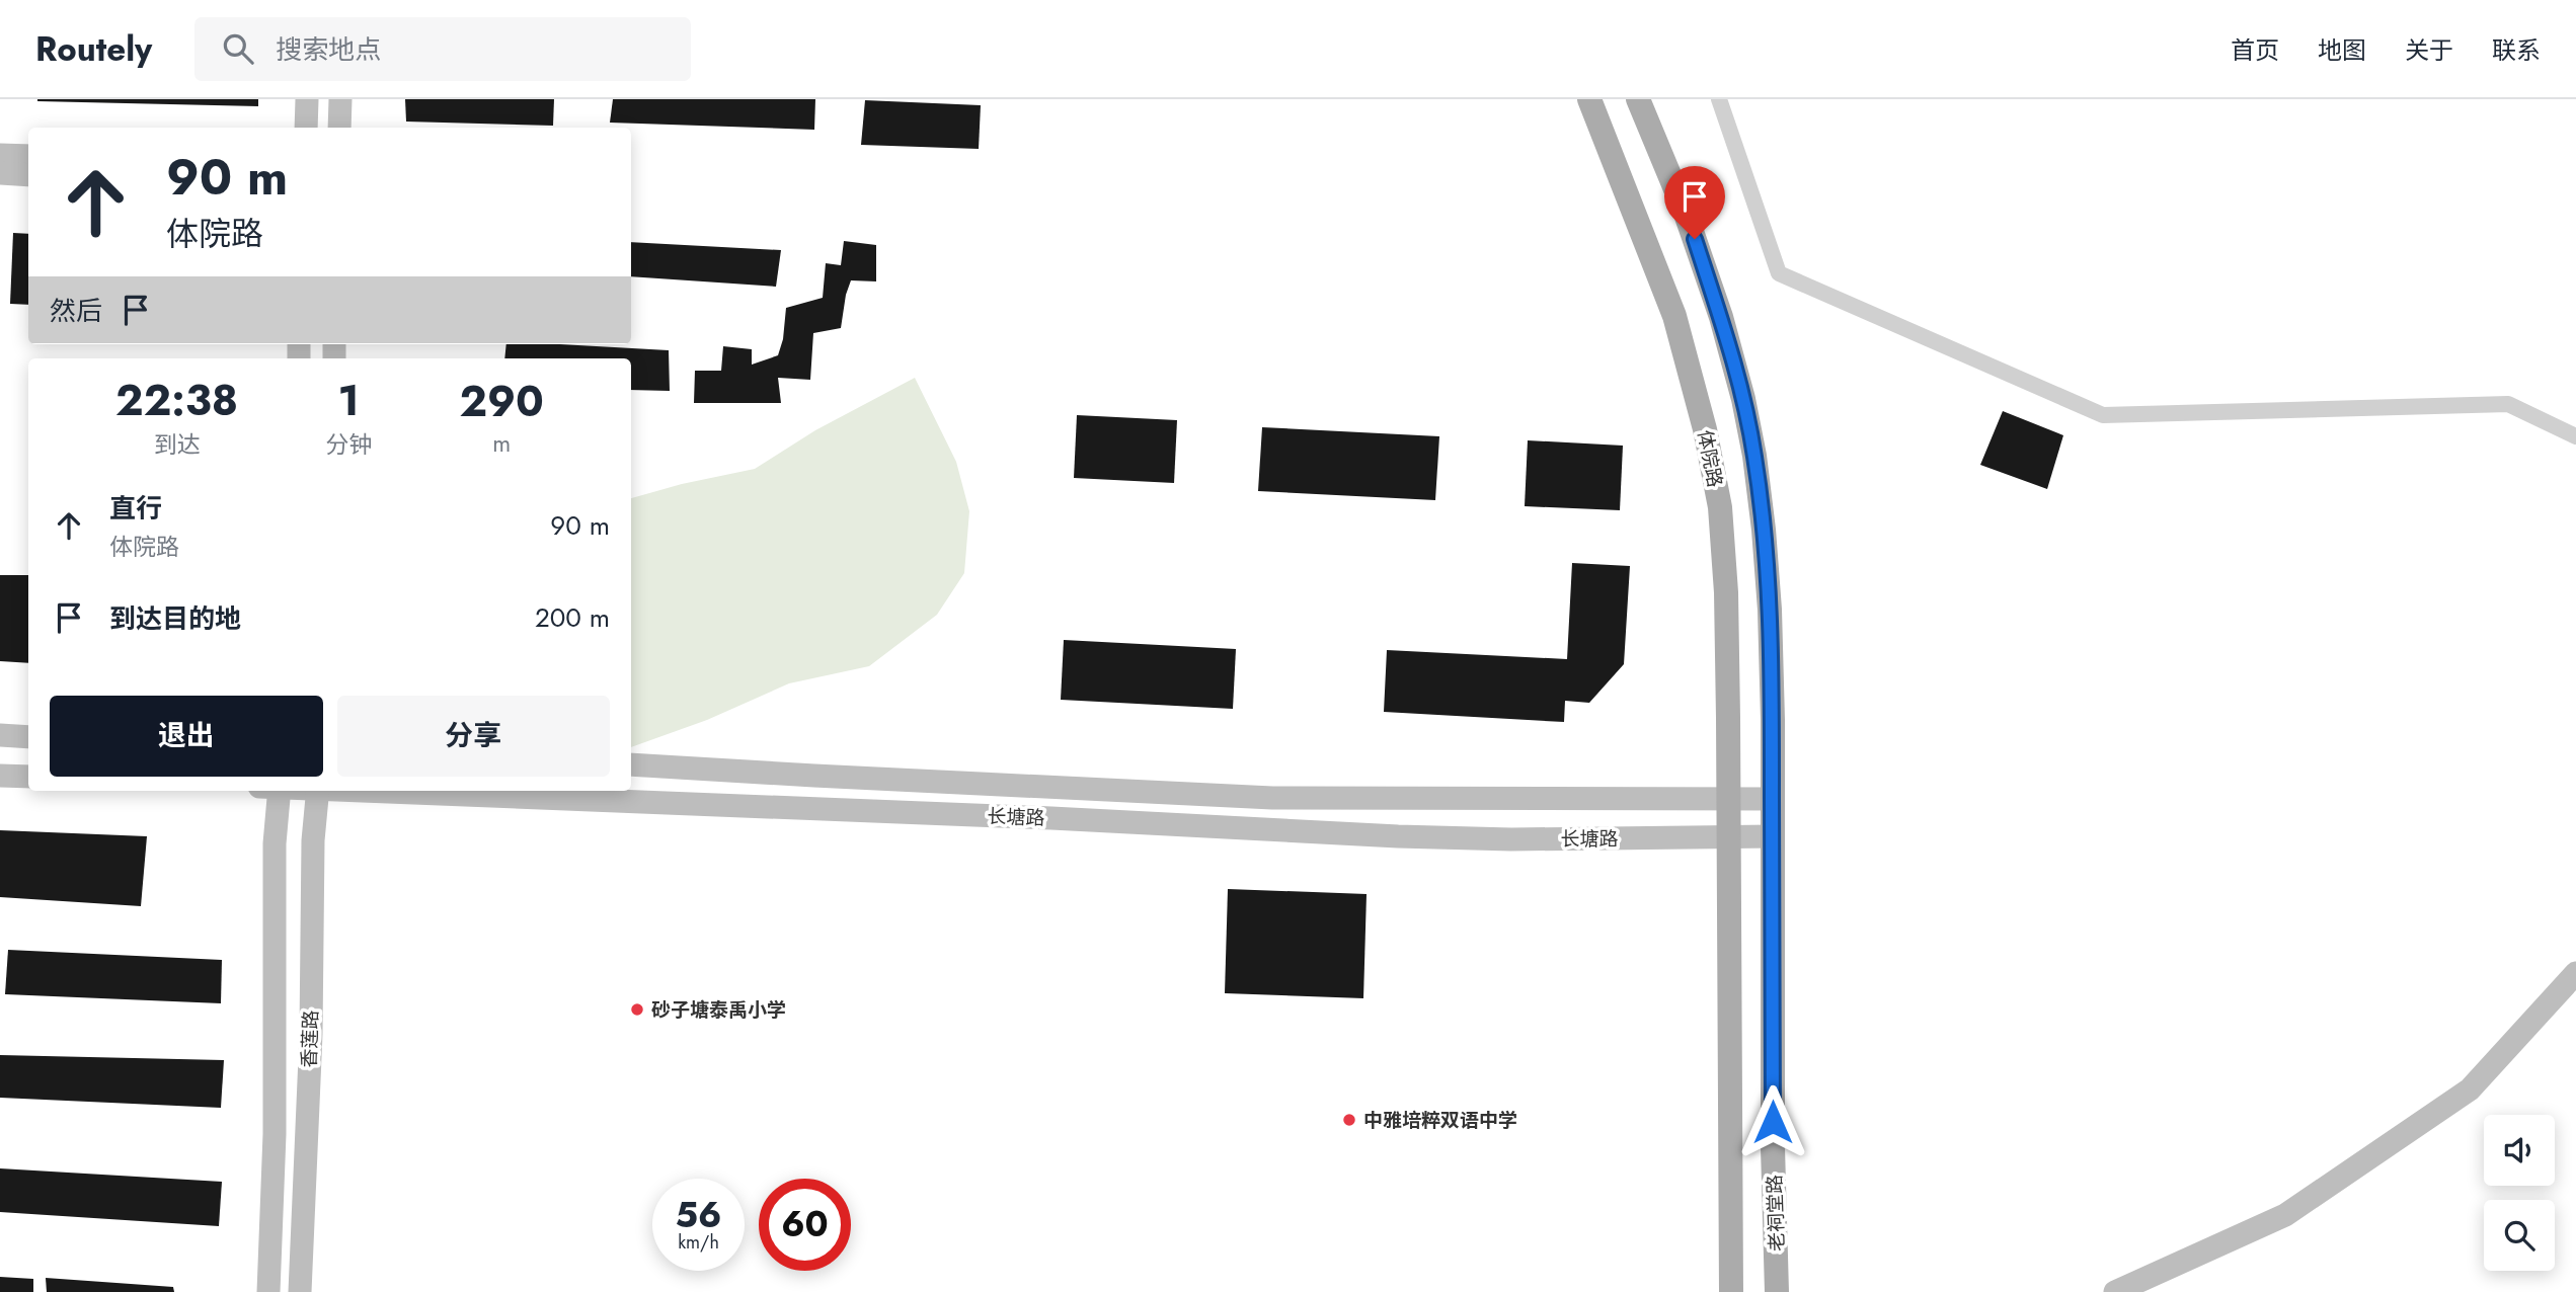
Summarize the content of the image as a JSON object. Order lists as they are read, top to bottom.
{
  "streets": {
    "main road": [
      "体院路",
      "长塘路",
      "香莲路",
      "老祠堂路"
    ]
  },
  "crossings": [
    ["体院路", "长塘路"],
    ["长塘路", "老祠堂路"]
  ],
  "places": ["砂子塘泰禹小学", "中雅培粹双语中学"],
  "page": {
    "header": "Routely",
    "search": "搜索地点",
    "nav": [
      "首页",
      "地图",
      "关于",
      "联系"
    ],
    "turn": ["90 m", "体院路"],
    "then": "然后",
    "eta": [
      "22:38",
      "到达",
      "1",
      "分钟",
      "290",
      "m"
    ],
    "list": [
      {
        "name": "直行",
        "note": "体院路",
        "value": "90 m"
      },
      {
        "name": "到达目的地",
        "value": "200 m"
      }
    ],
    "buttons": ["退出", "分享"],
    "speed": "56 km/h",
    "limit": "60"
  }
}
